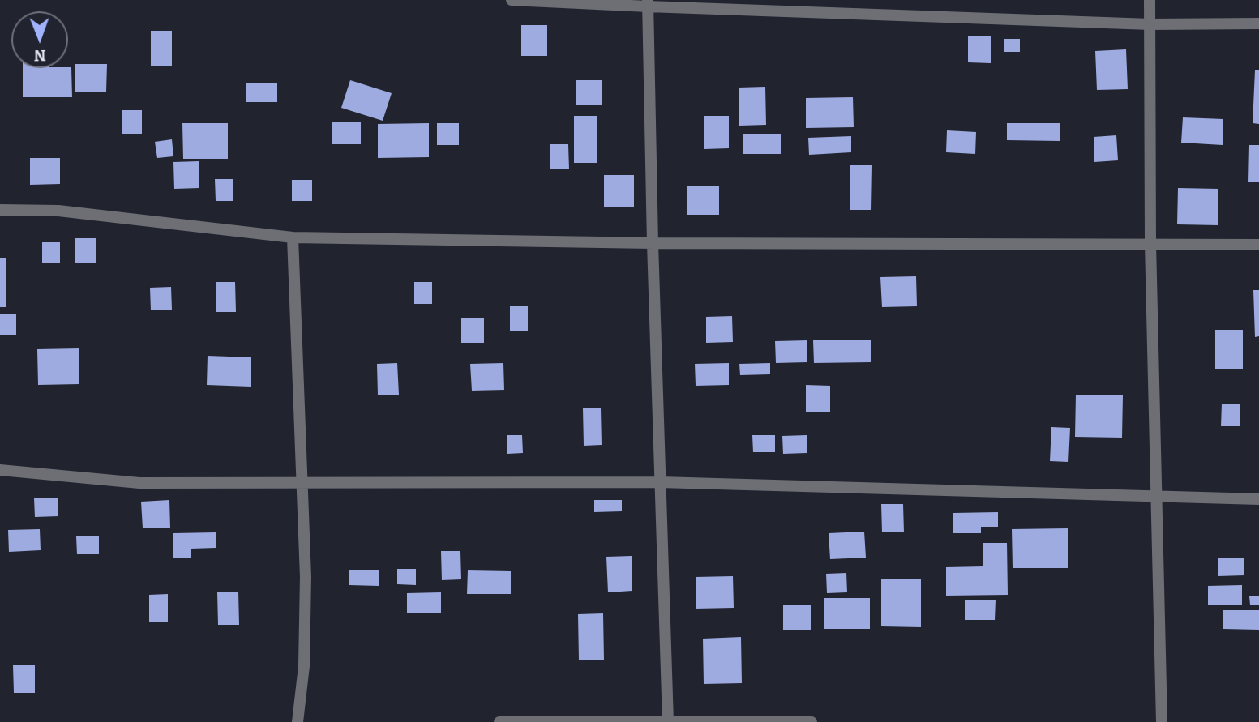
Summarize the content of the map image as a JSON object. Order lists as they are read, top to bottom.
{
  "north": "bottom"
}
